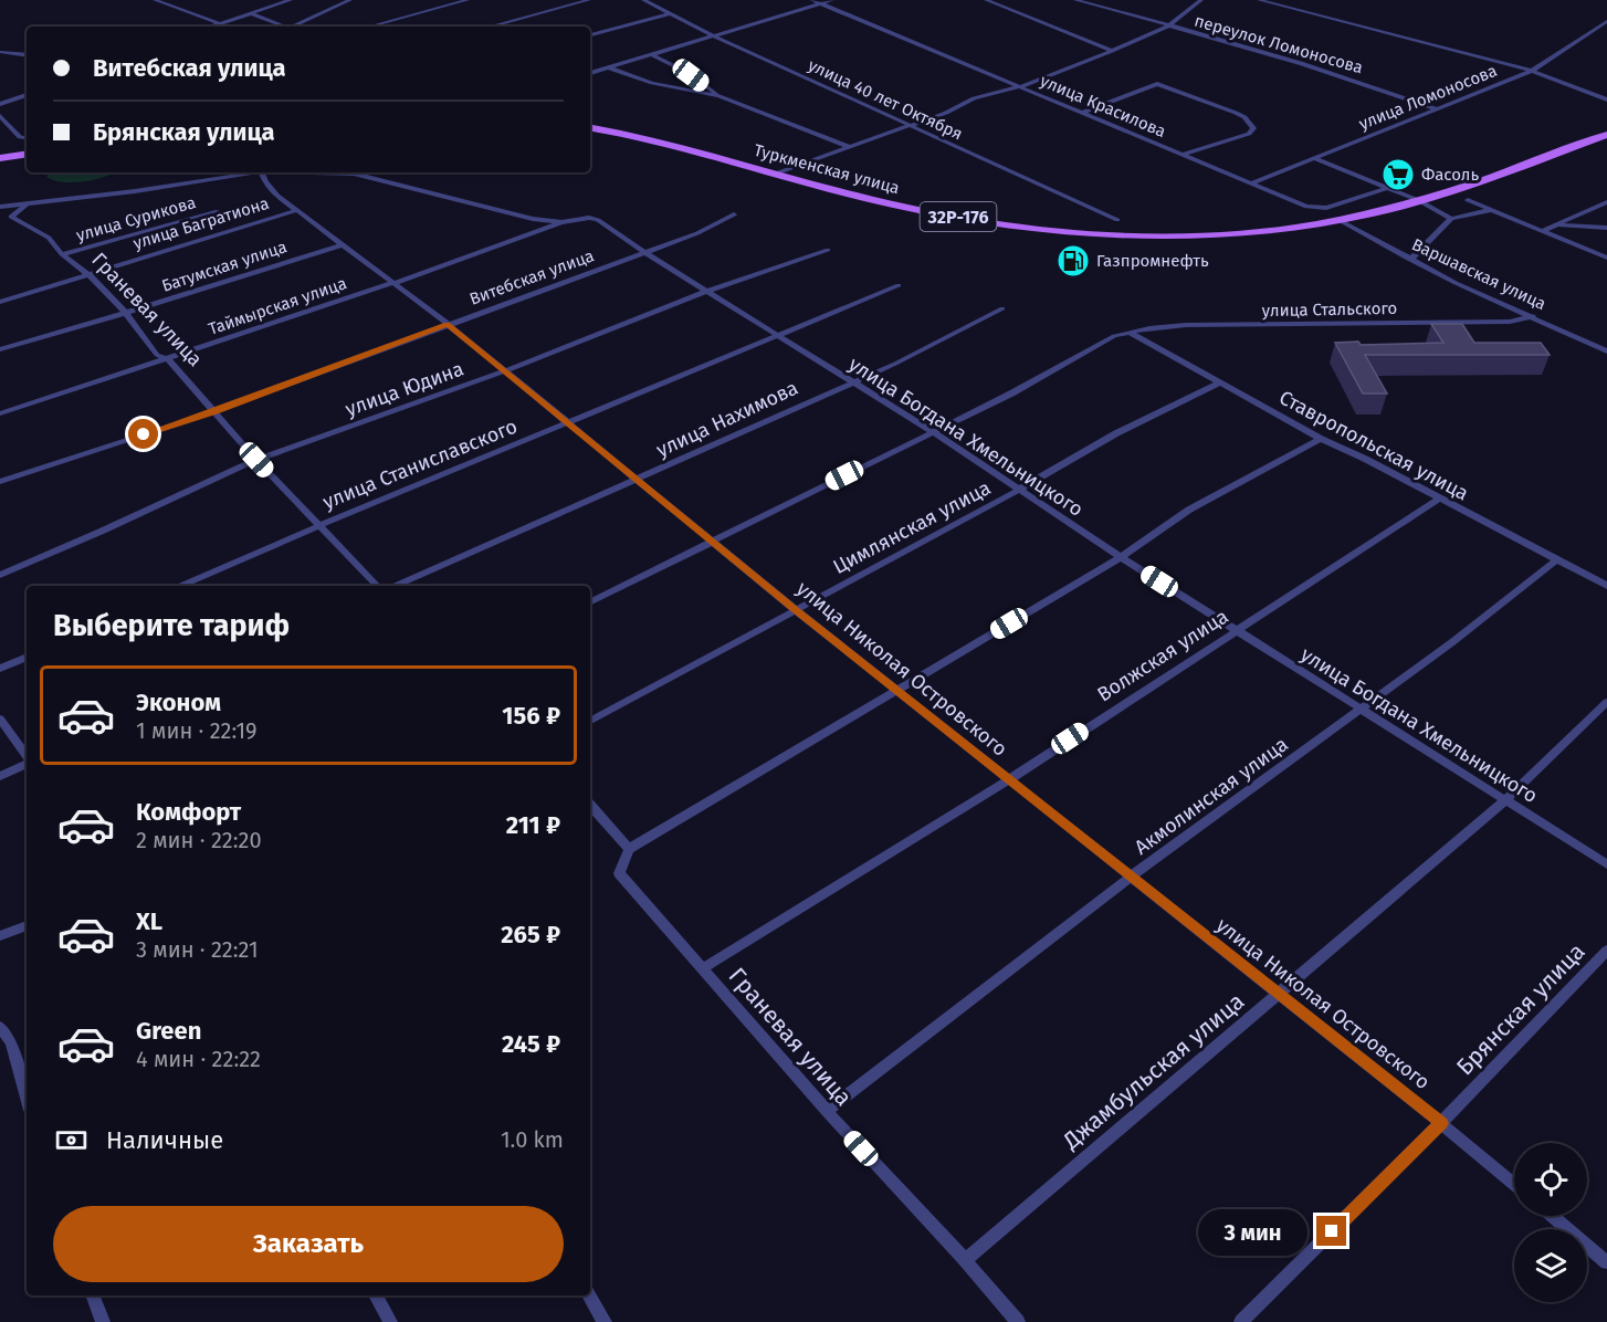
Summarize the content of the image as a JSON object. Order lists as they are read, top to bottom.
{
  "streets": {
    "main road": ["Туркменская улица", "32Р-176"],
    "street": [
      "переулок Ломоносова",
      "улица Ломоносова",
      "улица 40 лет Октября",
      "улица Красилова",
      "улица Сурикова",
      "улица Багратиона",
      "Батумская улица",
      "Варшавская улица",
      "Витебская улица",
      "Таймырская улица",
      "Граневая улица",
      "улица Стальского",
      "улица Юдина",
      "улица Нахимова",
      "улица Богдана Хмельницкого",
      "Ставропольская улица",
      "улица Станиславского",
      "Цимлянская улица",
      "Волжская улица",
      "улица Николая Островского",
      "Акмолинская улица",
      "Брянская улица",
      "Джамбульская улица"
    ]
  },
  "crossings": [
    ["переулок Ломоносова", "улица Ломоносова"],
    ["улица Ломоносова", "улица Красилова"],
    ["Туркменская улица", "32Р-176"],
    ["Туркменская улица", "Варшавская улица"],
    ["32Р-176", "Варшавская улица"],
    ["улица Сурикова", "Граневая улица"],
    ["улица Багратиона", "Граневая улица"],
    ["улица Багратиона", "улица Николая Островского"],
    ["Батумская улица", "Граневая улица"],
    ["Батумская улица", "улица Николая Островского"],
    ["Варшавская улица", "улица Стальского"],
    ["Витебская улица", "Граневая улица"],
    ["Витебская улица", "улица Богдана Хмельницкого"],
    ["Витебская улица", "улица Николая Островского"],
    ["Таймырская улица", "Граневая улица"],
    ["Таймырская улица", "улица Богдана Хмельницкого"],
    ["Таймырская улица", "улица Николая Островского"],
    ["Граневая улица", "улица Юдина"],
    ["Граневая улица", "улица Богдана Хмельницкого"],
    ["Граневая улица", "улица Станиславского"],
    ["Граневая улица", "Волжская улица"],
    ["Граневая улица", "Акмолинская улица"],
    ["Граневая улица", "Джамбульская улица"],
    ["улица Стальского", "улица Богдана Хмельницкого"],
    ["улица Стальского", "Ставропольская улица"],
    ["улица Стальского", "улица Николая Островского"],
    ["улица Юдина", "улица Богдана Хмельницкого"],
    ["улица Юдина", "улица Николая Островского"],
    ["улица Нахимова", "улица Богдана Хмельницкого"],
    ["улица Нахимова", "улица Николая Островского"],
    ["улица Богдана Хмельницкого", "улица Станиславского"],
    ["улица Богдана Хмельницкого", "Цимлянская улица"],
    ["улица Богдана Хмельницкого", "Волжская улица"],
    ["улица Богдана Хмельницкого", "Акмолинская улица"],
    ["улица Богдана Хмельницкого", "Джамбульская улица"],
    ["Ставропольская улица", "Цимлянская улица"],
    ["Ставропольская улица", "Волжская улица"],
    ["Ставропольская улица", "Акмолинская улица"],
    ["улица Станиславского", "улица Николая Островского"],
    ["Цимлянская улица", "улица Николая Островского"],
    ["Волжская улица", "улица Николая Островского"],
    ["улица Николая Островского", "Акмолинская улица"],
    ["улица Николая Островского", "Брянская улица"],
    ["улица Николая Островского", "Джамбульская улица"]
  ],
  "places": {
    "supermarket": ["Фасоль"],
    "fuel station": ["Газпромнефть"]
  },
  "page": {
    "banner": ["Витебская улица", "Брянская улица"],
    "heading": "Выберите тариф",
    "list": [
      {
        "name": "Эконом",
        "note": "1 мин · 22:19",
        "value": "156 ₽"
      },
      {
        "name": "Комфорт",
        "note": "2 мин · 22:20",
        "value": "211 ₽"
      },
      {
        "name": "XL",
        "note": "3 мин · 22:21",
        "value": "265 ₽"
      },
      {
        "name": "Green",
        "note": "4 мин · 22:22",
        "value": "245 ₽"
      }
    ],
    "pay": ["Наличные", "1.0 km"],
    "buttons": "Заказать",
    "bubble": "3 мин"
  }
}
